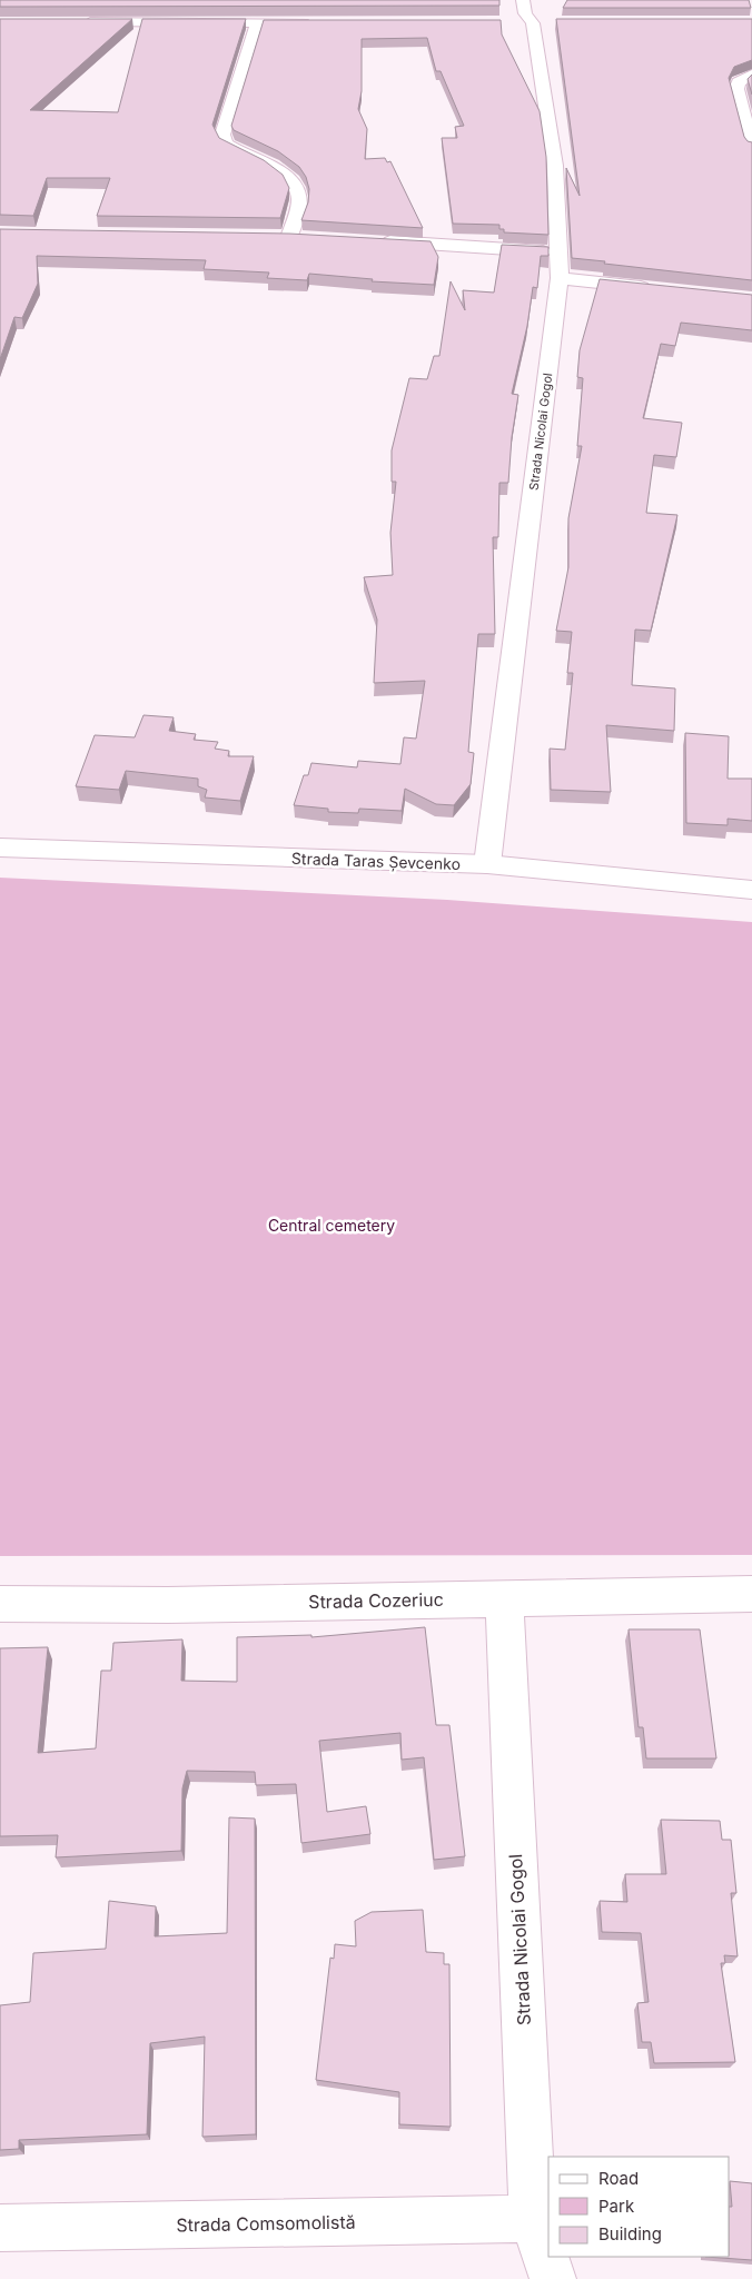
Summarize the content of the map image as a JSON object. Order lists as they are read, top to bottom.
{
  "streets": {
    "street": [
      "Strada Nicolai Gogol",
      "Strada Taras Șevcenko",
      "Strada Cozeriuc",
      "Strada Comsomolistă"
    ]
  },
  "crossings": [
    ["Strada Nicolai Gogol", "Strada Taras Șevcenko"],
    ["Strada Nicolai Gogol", "Strada Cozeriuc"],
    ["Strada Nicolai Gogol", "Strada Comsomolistă"]
  ],
  "parks": ["Central cemetery"],
  "legend": ["Road", "Park", "Building"]
}
